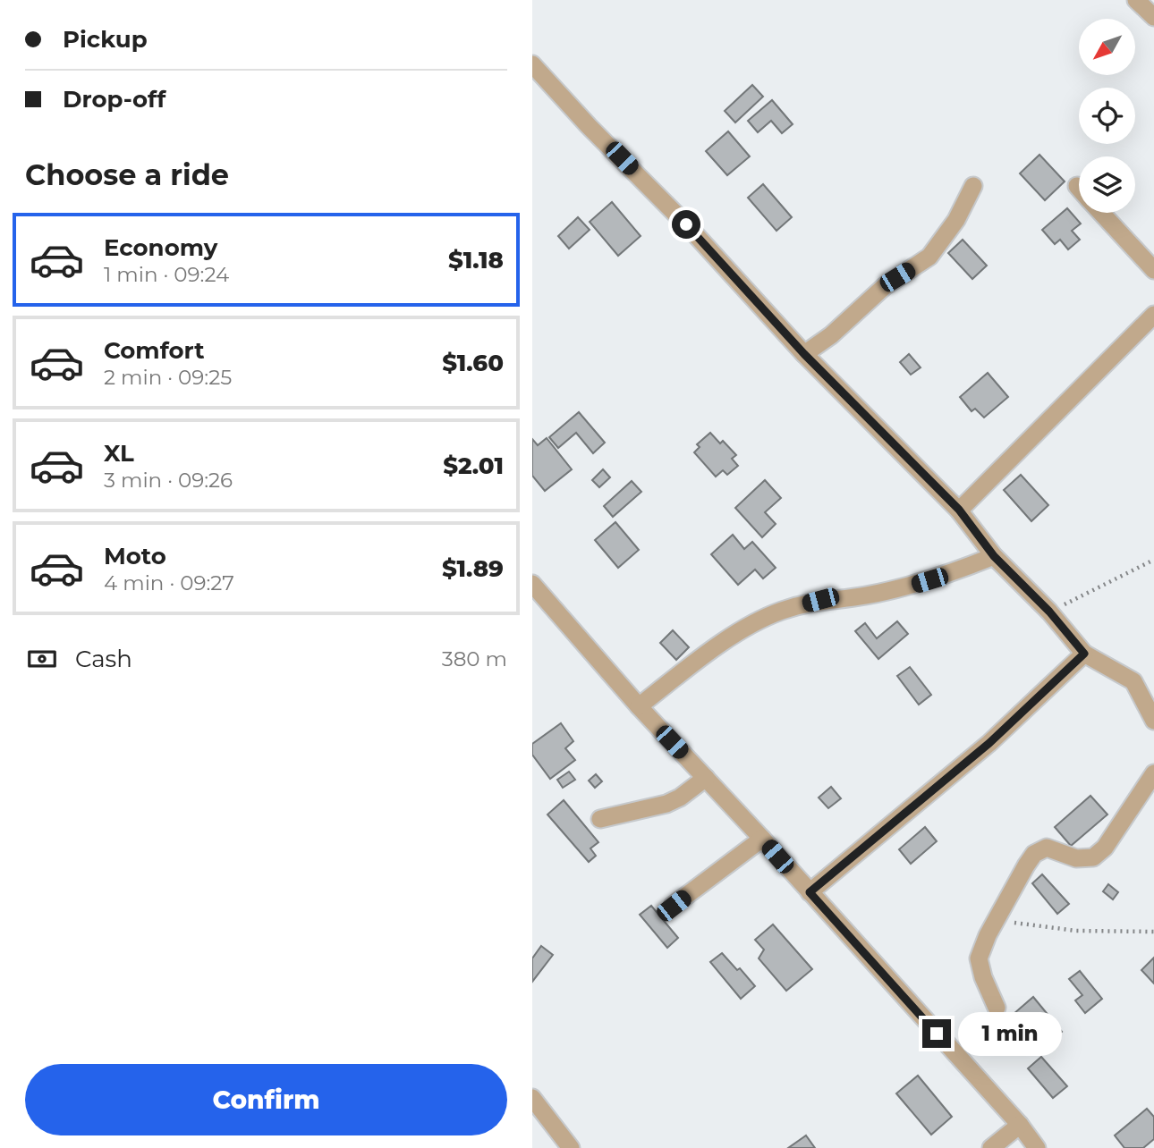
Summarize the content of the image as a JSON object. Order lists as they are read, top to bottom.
{
  "north": "bottom left",
  "page": {
    "banner": ["Pickup", "Drop-off"],
    "heading": "Choose a ride",
    "list": [
      {
        "name": "Economy",
        "note": "1 min · 09:24",
        "value": "$1.18"
      },
      {
        "name": "Comfort",
        "note": "2 min · 09:25",
        "value": "$1.60"
      },
      {
        "name": "XL",
        "note": "3 min · 09:26",
        "value": "$2.01"
      },
      {
        "name": "Moto",
        "note": "4 min · 09:27",
        "value": "$1.89"
      }
    ],
    "pay": ["Cash", "380 m"],
    "bubble": "1 min",
    "buttons": "Confirm"
  }
}
